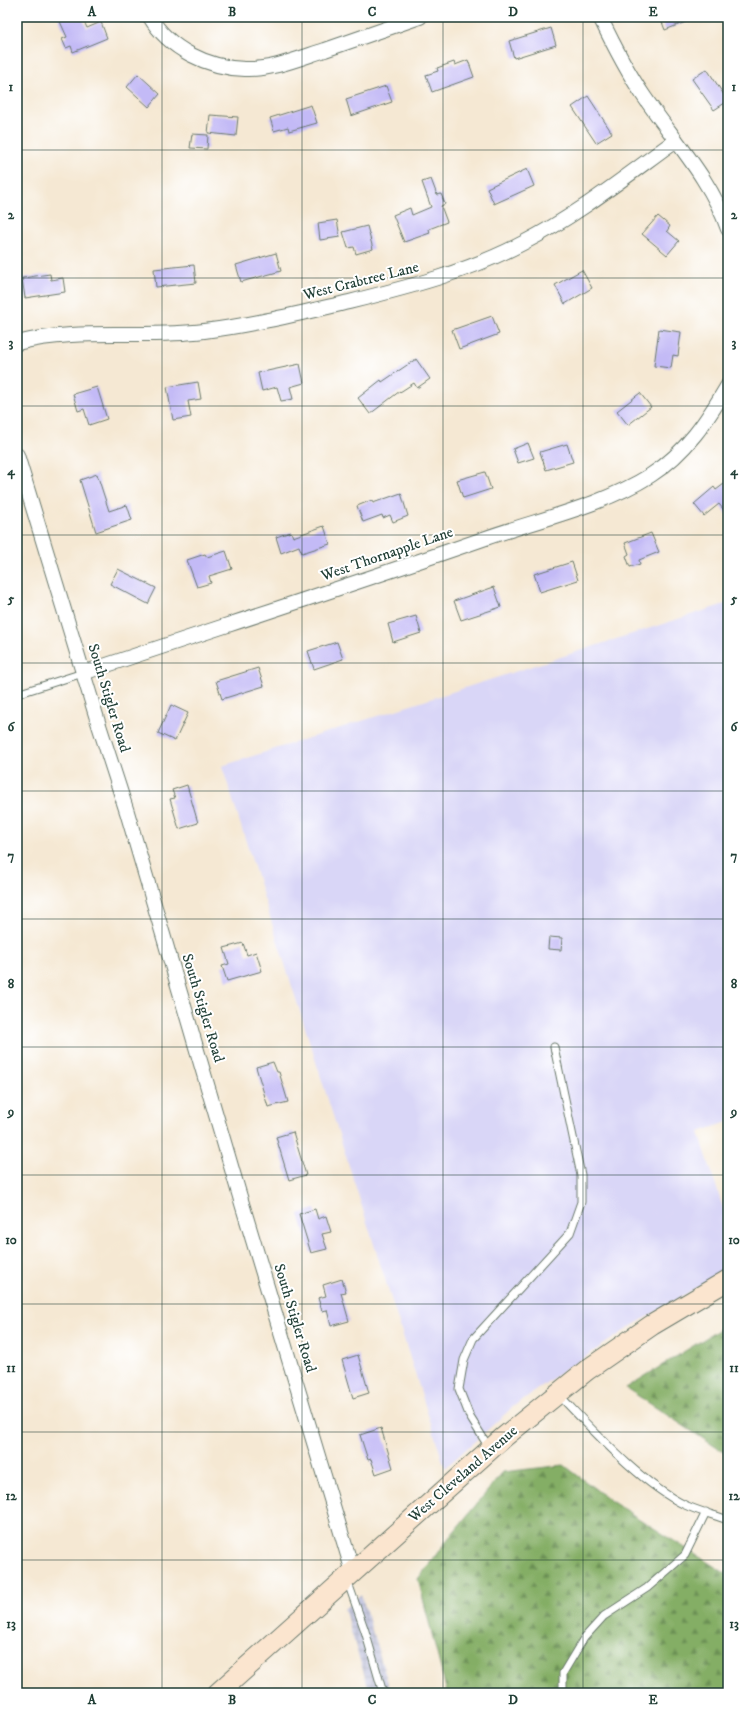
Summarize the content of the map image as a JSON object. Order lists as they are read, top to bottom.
{
  "streets": {
    "main road": ["West Cleveland Avenue"],
    "street": ["West Crabtree Lane", "West Thornapple Lane", "South Stigler Road"]
  },
  "crossings": [
    ["West Thornapple Lane", "South Stigler Road"],
    ["South Stigler Road", "West Cleveland Avenue"]
  ],
  "grid": {
    "columns": [
      "A",
      "B",
      "C",
      "D",
      "E"
    ],
    "rows": [
      "1",
      "2",
      "3",
      "4",
      "5",
      "6",
      "7",
      "8",
      "9",
      "10",
      "11",
      "12",
      "13"
    ]
  }
}
